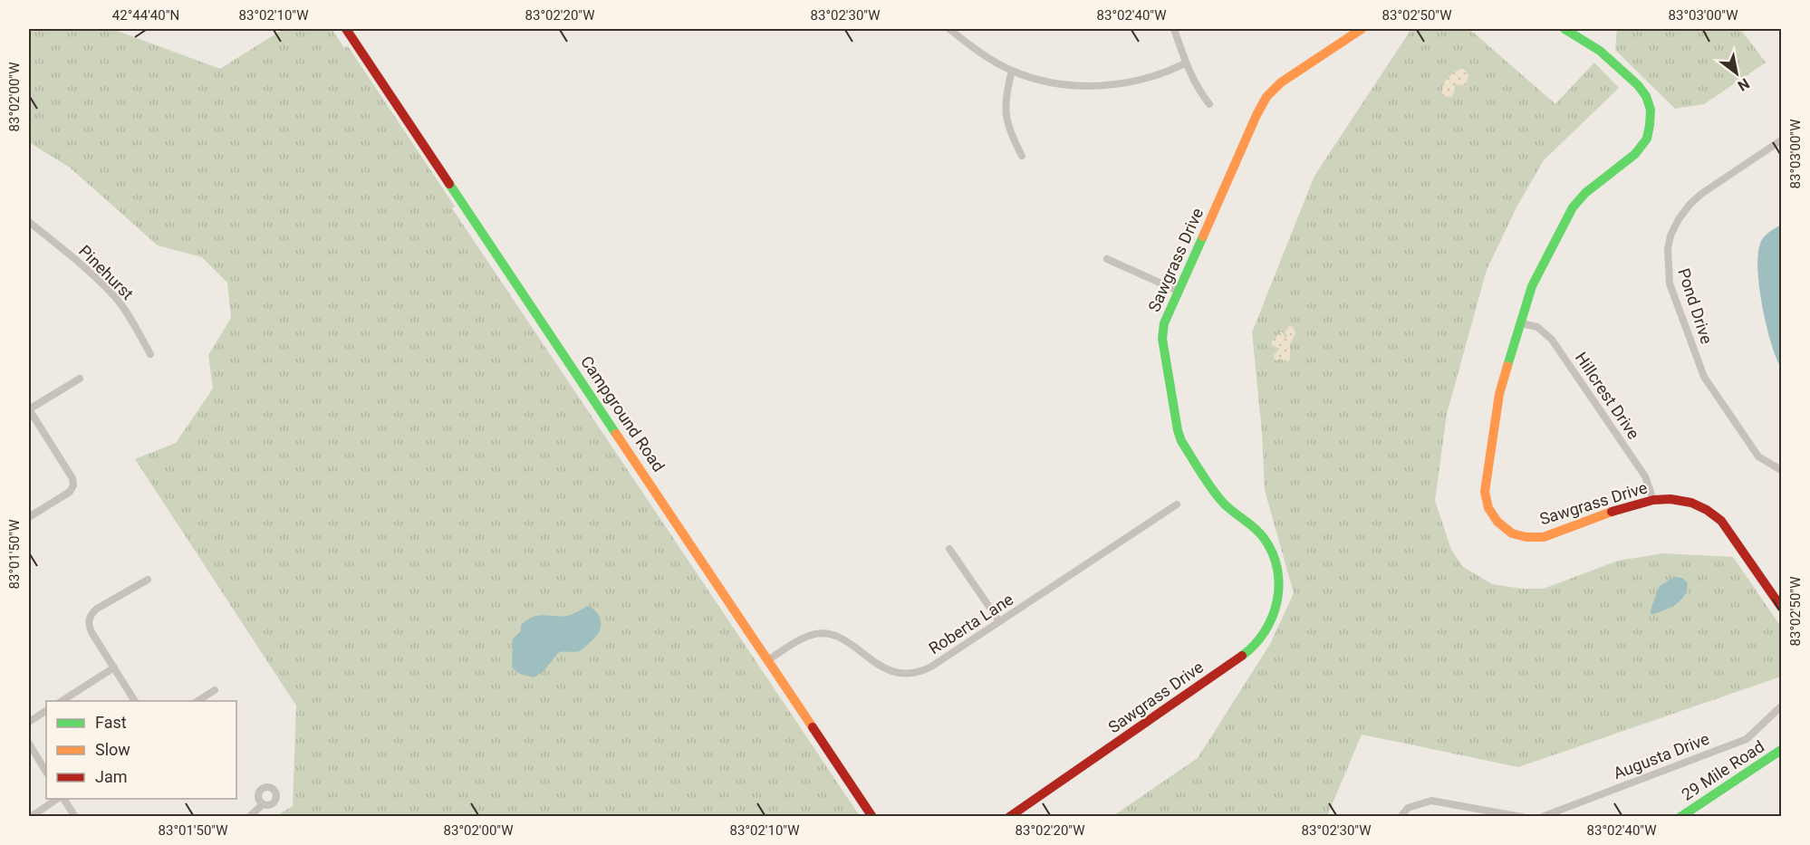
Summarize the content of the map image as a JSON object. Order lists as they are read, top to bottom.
{
  "streets": {
    "street": [
      "Sawgrass Drive",
      "Pinehurst",
      "Pond Drive",
      "Hillcrest Drive",
      "Campground Road",
      "Roberta Lane",
      "Augusta Drive",
      "29 Mile Road"
    ]
  },
  "crossings": [
    ["Sawgrass Drive", "Hillcrest Drive"],
    ["Campground Road", "Roberta Lane"]
  ],
  "legend": ["Fast", "Slow", "Jam"],
  "north": "bottom right",
  "coordinates": [
    "42°44'40\"N",
    "83°02'10\"W",
    "83°02'20\"W",
    "83°02'30\"W",
    "83°02'40\"W",
    "83°02'50\"W",
    "83°03'00\"W",
    "83°02'00\"W",
    "83°01'50\"W"
  ]
}
